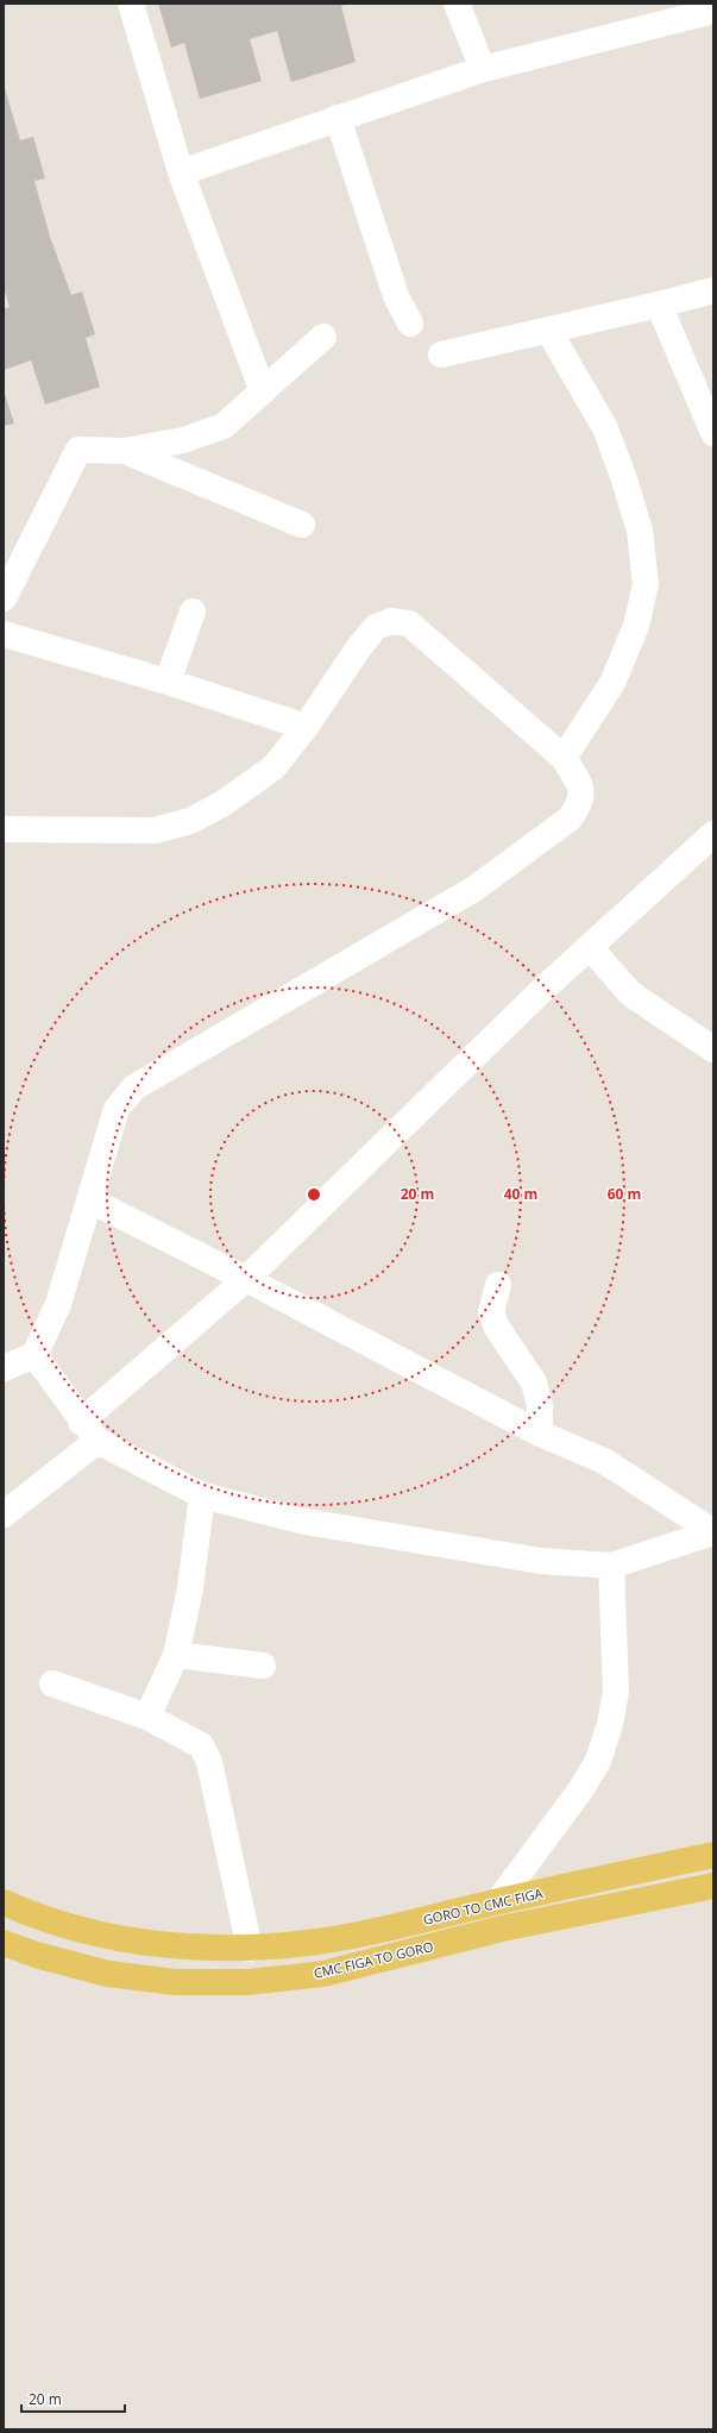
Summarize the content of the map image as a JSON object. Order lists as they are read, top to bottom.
{
  "streets": {
    "main road": ["GORO TO CMC FIGA", "CMC FIGA TO GORO"]
  },
  "scale_bar": "20 m",
  "rings": ["20 m", "40 m", "60 m"]
}
